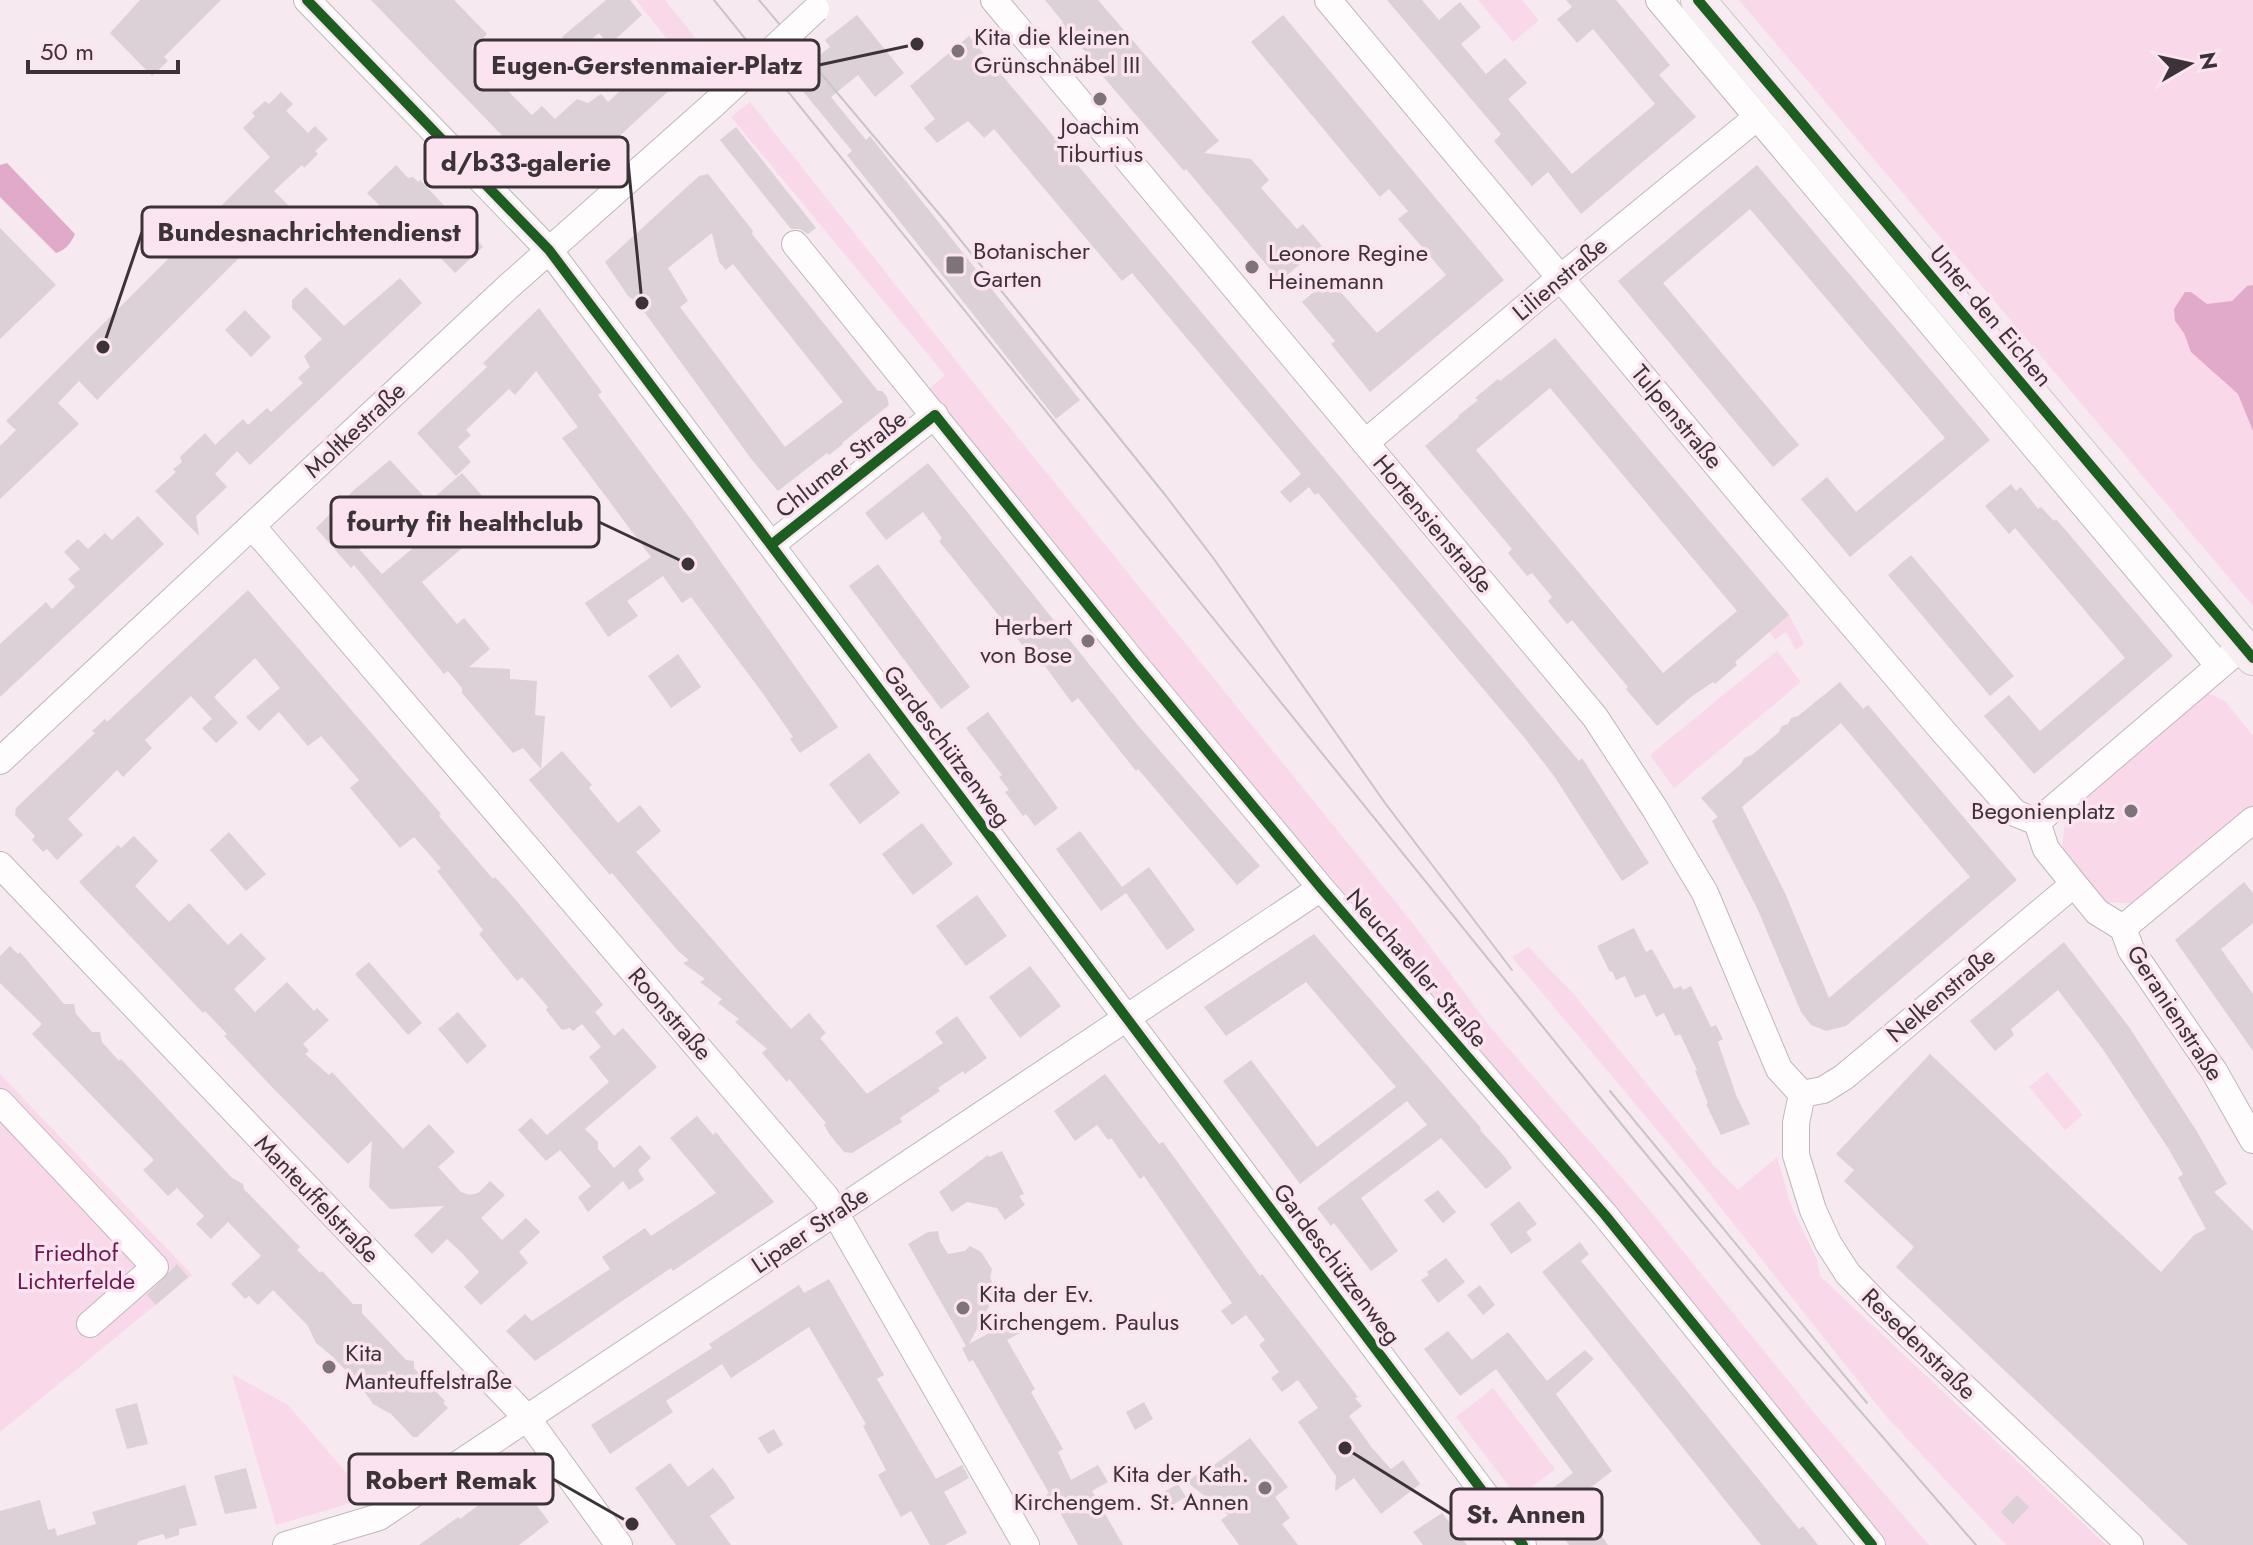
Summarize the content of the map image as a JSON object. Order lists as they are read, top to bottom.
{
  "streets": {
    "main road": ["Unter den Eichen"],
    "street": [
      "Lilienstraße",
      "Tulpenstraße",
      "Moltkestraße",
      "Chlumer Straße",
      "Hortensienstraße",
      "Gardeschützenweg",
      "Neuchateller Straße",
      "Nelkenstraße",
      "Geranienstraße",
      "Roonstraße",
      "Manteuffelstraße",
      "Lipaer Straße",
      "Resedenstraße"
    ]
  },
  "crossings": [
    ["Lilienstraße", "Tulpenstraße"],
    ["Lilienstraße", "Hortensienstraße"],
    ["Moltkestraße", "Gardeschützenweg"],
    ["Moltkestraße", "Roonstraße"],
    ["Chlumer Straße", "Gardeschützenweg"],
    ["Chlumer Straße", "Neuchateller Straße"],
    ["Hortensienstraße", "Nelkenstraße"],
    ["Hortensienstraße", "Resedenstraße"],
    ["Gardeschützenweg", "Lipaer Straße"],
    ["Neuchateller Straße", "Lipaer Straße"],
    ["Nelkenstraße", "Resedenstraße"],
    ["Roonstraße", "Lipaer Straße"],
    ["Manteuffelstraße", "Lipaer Straße"]
  ],
  "parks": ["Friedhof Lichterfelde"],
  "places": {
    "other": [
      "Eugen-Gerstenmaier-Platz",
      "Kita die kleinen Grünschnäbel III",
      "Joachim Tiburtius",
      "Leonore Regine Heinemann",
      "d/b33-galerie",
      "Bundesnachrichtendienst",
      "fourty fit healthclub",
      "Herbert von Bose",
      "Begonienplatz",
      "Kita der Ev. Kirchengem. Paulus",
      "Kita Manteuffelstraße",
      "St. Annen",
      "Kita der Kath. Kirchengem. St. Annen",
      "Robert Remak"
    ],
    "transit": ["Botanischer Garten"]
  },
  "scale_bar": "50 m",
  "north": "right"
}
